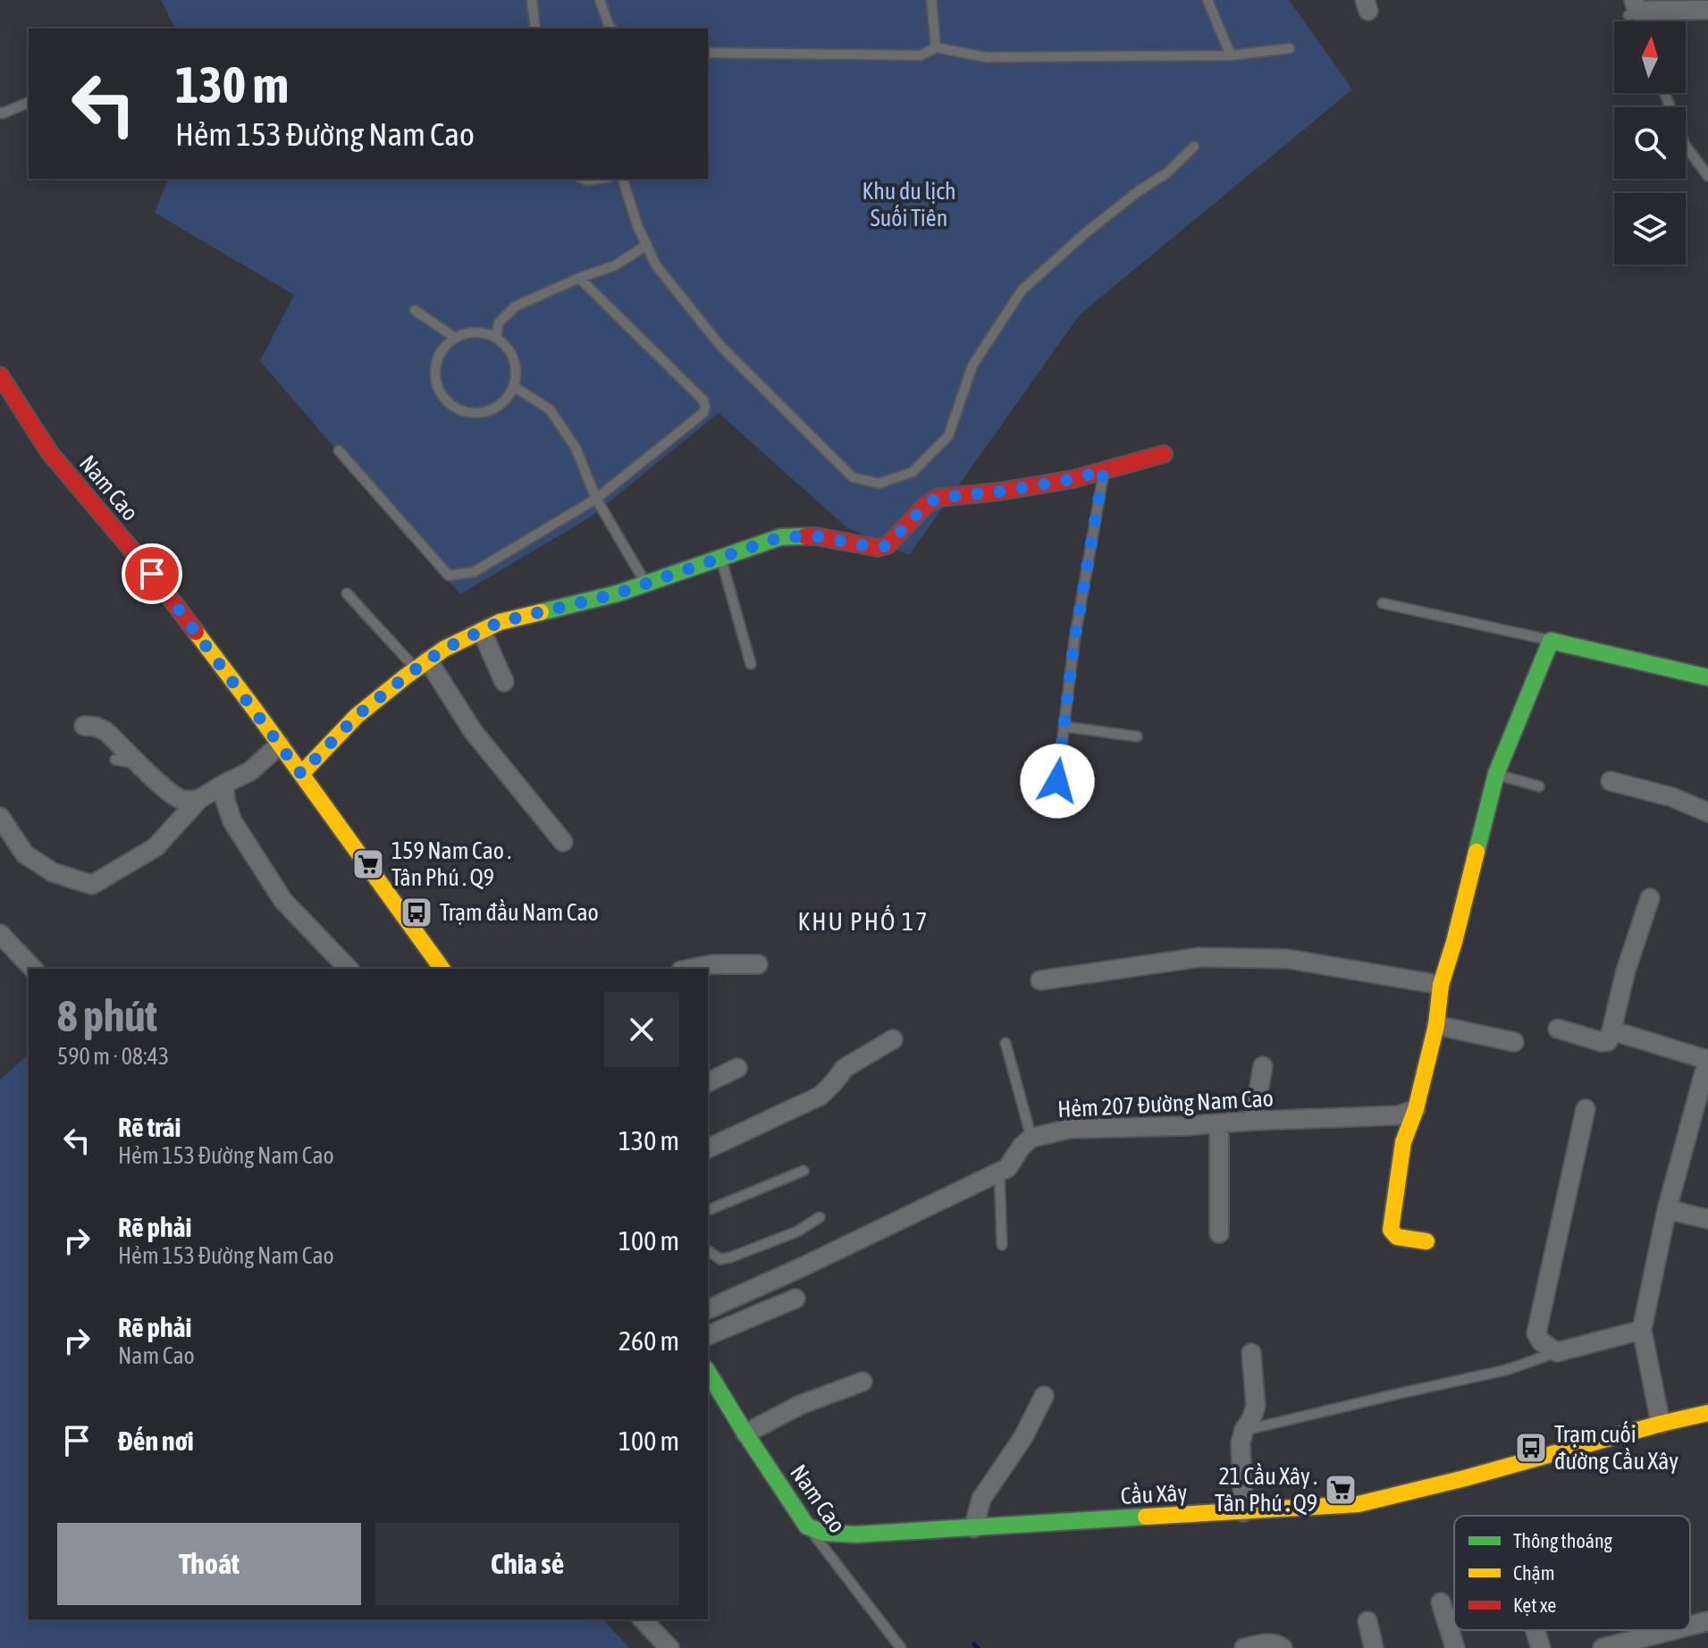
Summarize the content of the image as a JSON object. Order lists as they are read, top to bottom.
{
  "streets": {
    "street": ["Nam Cao", "Hẻm 207 Đường Nam Cao", "Cầu Xây"]
  },
  "crossings": [
    ["Nam Cao", "Cầu Xây"]
  ],
  "districts": ["KHU PHỐ 17"],
  "parks": ["Khu du lịch Suối Tiên"],
  "places": {
    "supermarket": ["159 Nam Cao . Tân Phú . Q9", "21 Cầu Xây . Tân Phú . Q9"],
    "bus stop": ["Trạm đầu Nam Cao", "Trạm cuối đường Cầu Xây"]
  },
  "legend": ["Thông thoáng", "Chậm", "Kẹt xe"],
  "north": "top",
  "page": {
    "turn": ["130 m", "Hẻm 153 Đường Nam Cao"],
    "heading": ["8 phút", "590 m · 08:43"],
    "list": [
      {
        "name": "Rẽ trái",
        "note": "Hẻm 153 Đường Nam Cao",
        "value": "130 m"
      },
      {
        "name": "Rẽ phải",
        "note": "Hẻm 153 Đường Nam Cao",
        "value": "100 m"
      },
      {
        "name": "Rẽ phải",
        "note": "Nam Cao",
        "value": "260 m"
      },
      {
        "name": "Đến nơi",
        "value": "100 m"
      }
    ],
    "buttons": ["Thoát", "Chia sẻ"]
  }
}
